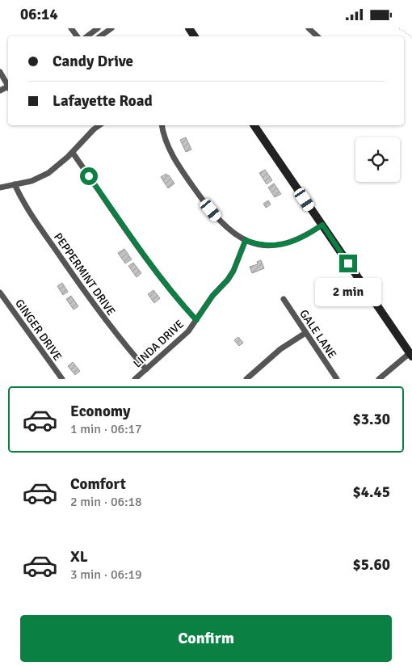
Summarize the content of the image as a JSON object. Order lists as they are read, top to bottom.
{
  "streets": {
    "street": [
      "PEPPERMINT DRIVE",
      "GINGER DRIVE",
      "GALE LANE",
      "LINDA DRIVE"
    ]
  },
  "crossings": [
    ["PEPPERMINT DRIVE", "LINDA DRIVE"]
  ],
  "page": {
    "status": "06:14",
    "banner": ["Candy Drive", "Lafayette Road"],
    "bubble": "2 min",
    "list": [
      {
        "name": "Economy",
        "note": "1 min · 06:17",
        "value": "$3.30"
      },
      {
        "name": "Comfort",
        "note": "2 min · 06:18",
        "value": "$4.45"
      },
      {
        "name": "XL",
        "note": "3 min · 06:19",
        "value": "$5.60"
      }
    ],
    "buttons": "Confirm"
  }
}
